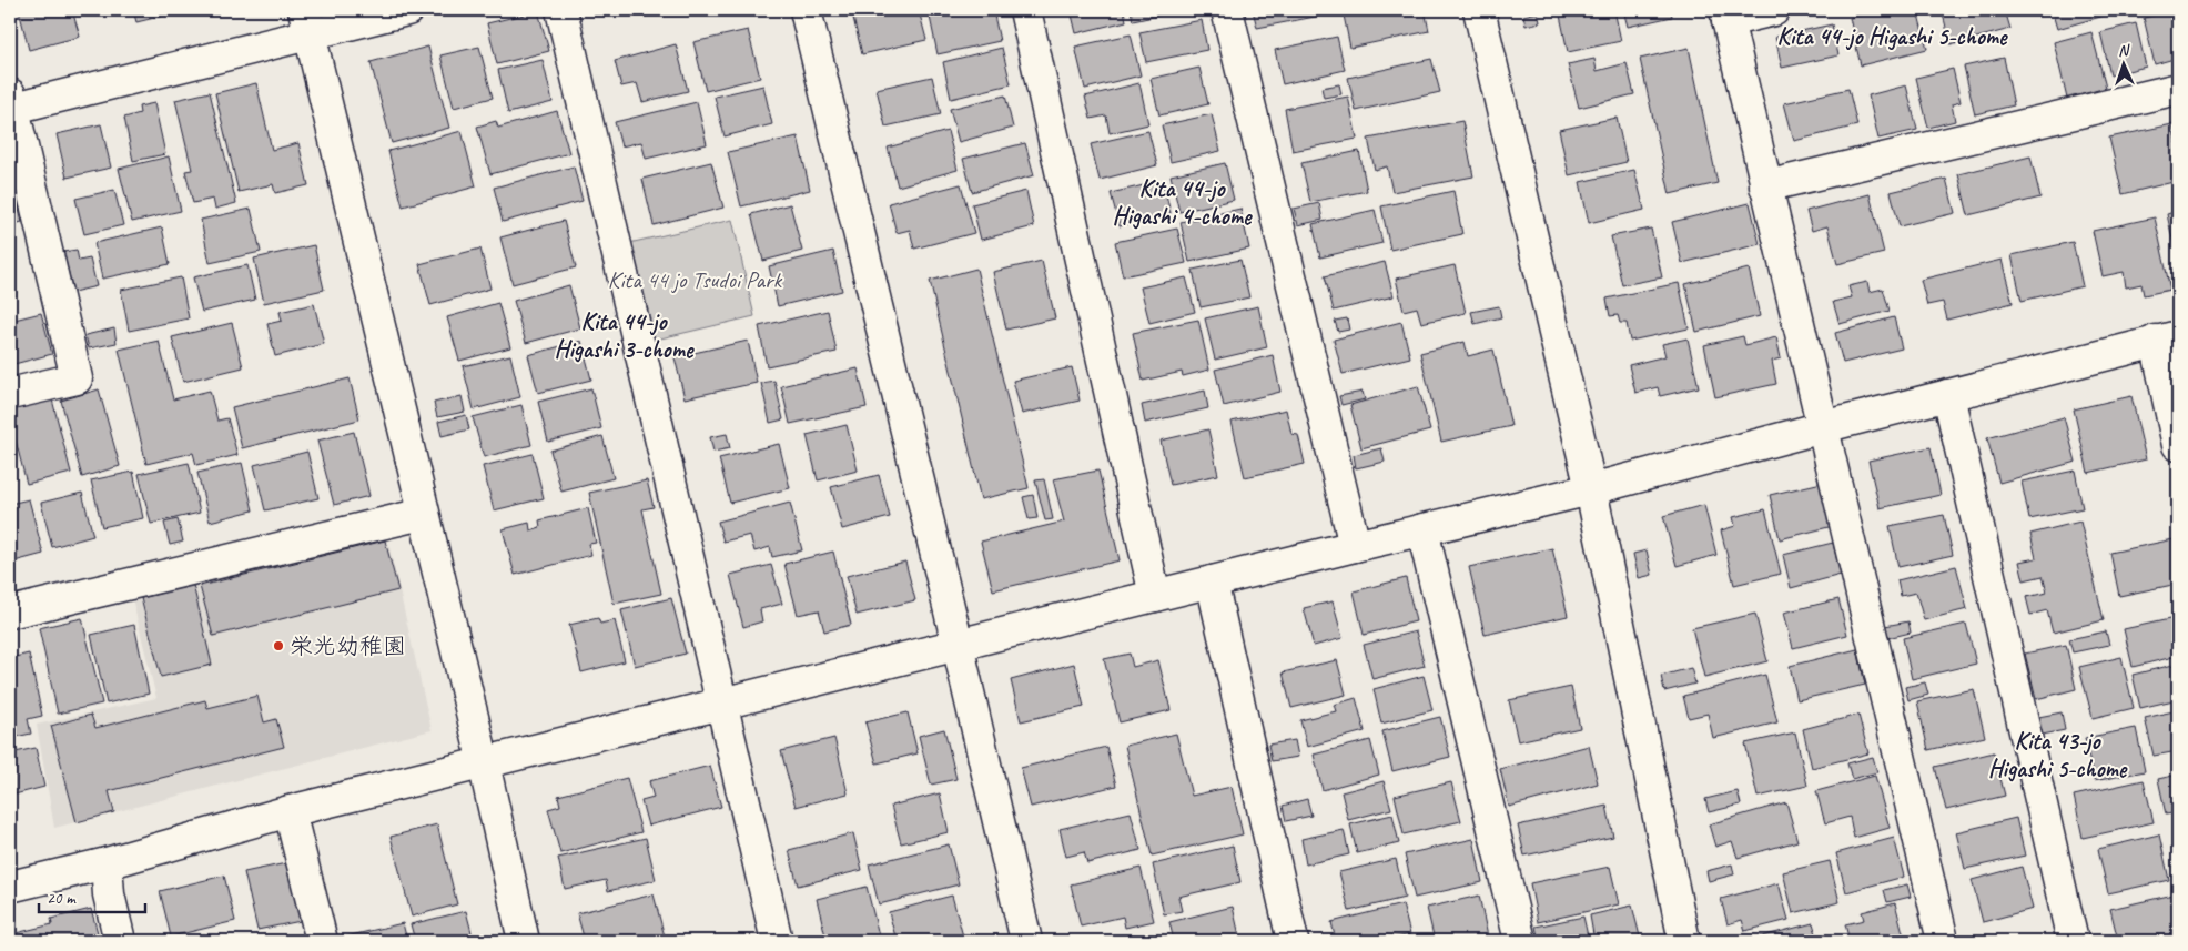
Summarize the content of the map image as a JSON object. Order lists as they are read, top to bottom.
{
  "districts": [
    "Kita 44-jo Higashi 5-chome",
    "Kita 44-jo Higashi 4-chome",
    "Kita 44-jo Higashi 3-chome",
    "Kita 43-jo Higashi 5-chome"
  ],
  "parks": ["Kita 44 jo Tsudoi Park"],
  "places": ["栄光幼稚園"],
  "scale_bar": "20 m",
  "north": "top"
}
